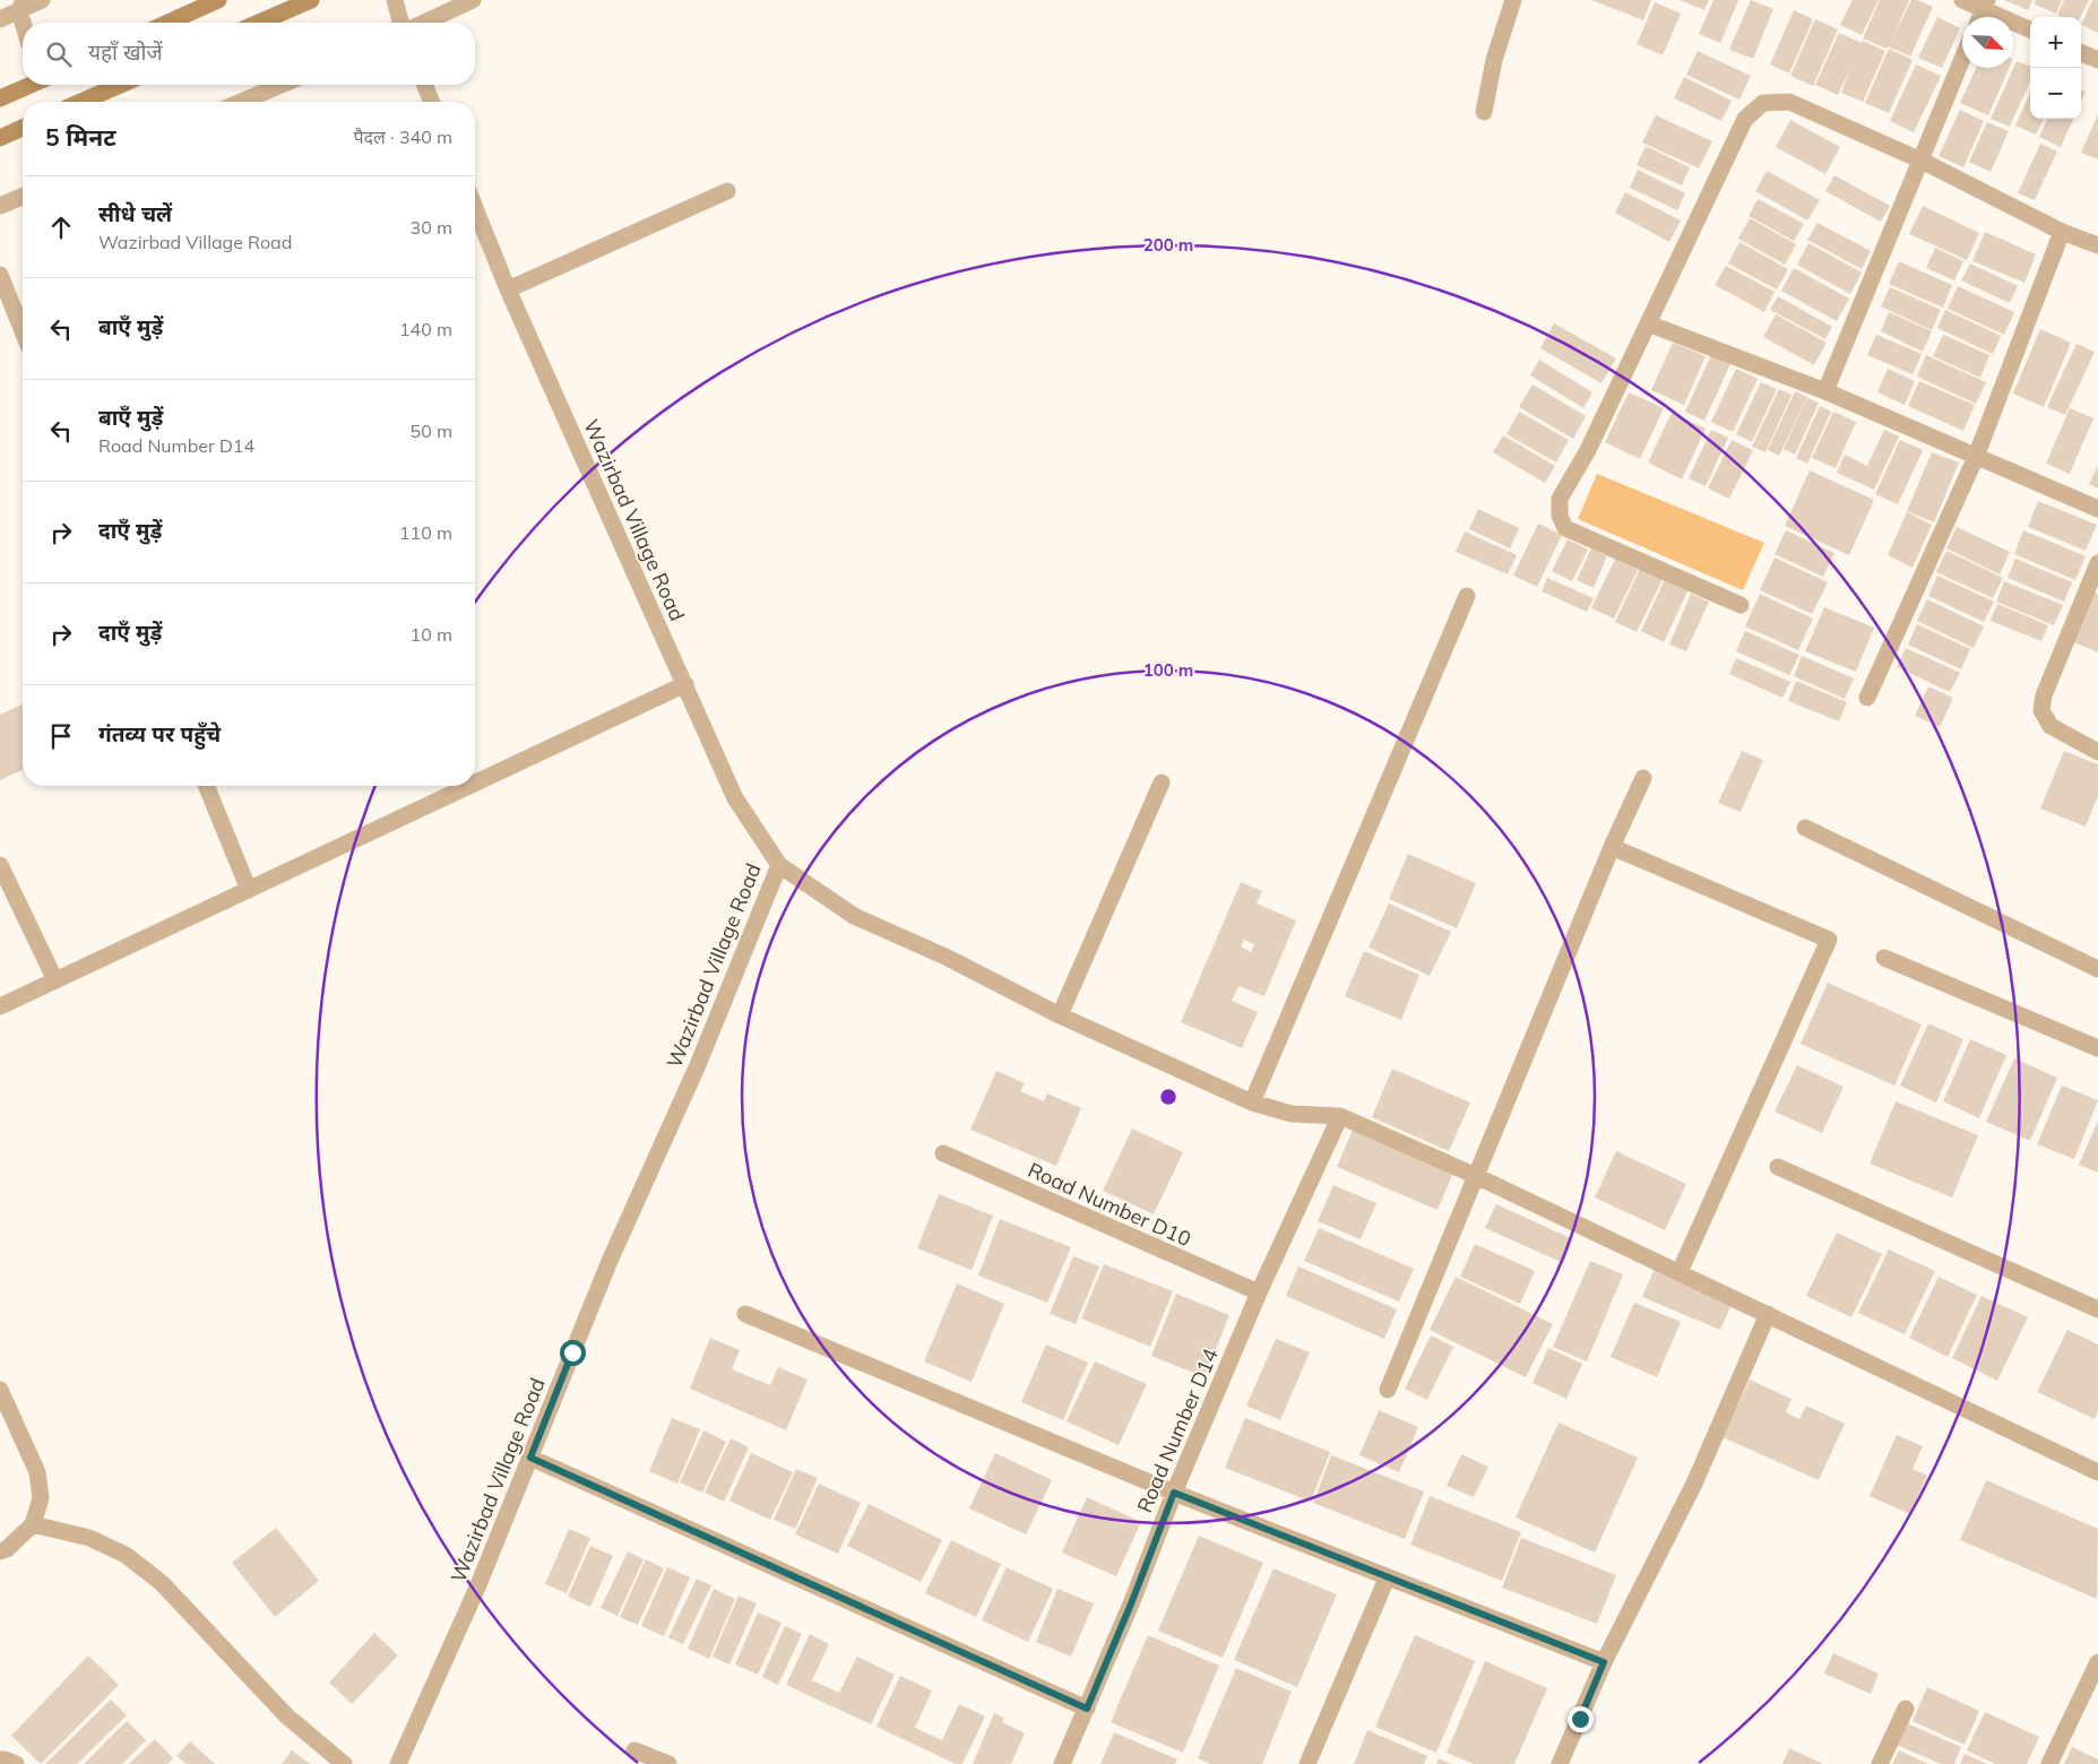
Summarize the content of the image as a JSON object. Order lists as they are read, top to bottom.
{
  "streets": {
    "street": ["Wazirbad Village Road", "Road Number D10", "Road Number D14"]
  },
  "crossings": [
    ["Road Number D10", "Road Number D14"]
  ],
  "north": "bottom right",
  "page": {
    "map_buttons": ["+", "−"],
    "search": "यहाँ खोजें",
    "heading": ["5 मिनट", "पैदल · 340 m"],
    "list": [
      ["सीधे चलें", "Wazirbad Village Road", "30 m"],
      ["बाएँ मुड़ें", "140 m"],
      ["बाएँ मुड़ें", "Road Number D14", "50 m"],
      ["दाएँ मुड़ें", "110 m"],
      ["दाएँ मुड़ें", "10 m"],
      "गंतव्य पर पहुँचे"
    ]
  },
  "rings": ["200 m", "100 m"]
}
